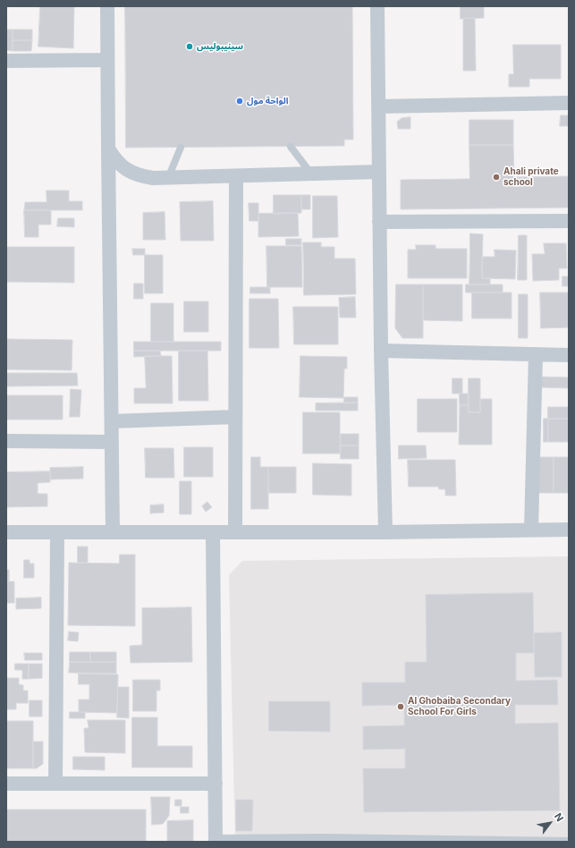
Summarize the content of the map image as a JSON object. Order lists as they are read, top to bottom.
{
  "places": [
    "سينيبوليس",
    "الواحة مول",
    "Ahali private school",
    "Al Ghobaiba Secondary School For Girls"
  ],
  "north": "top right"
}
